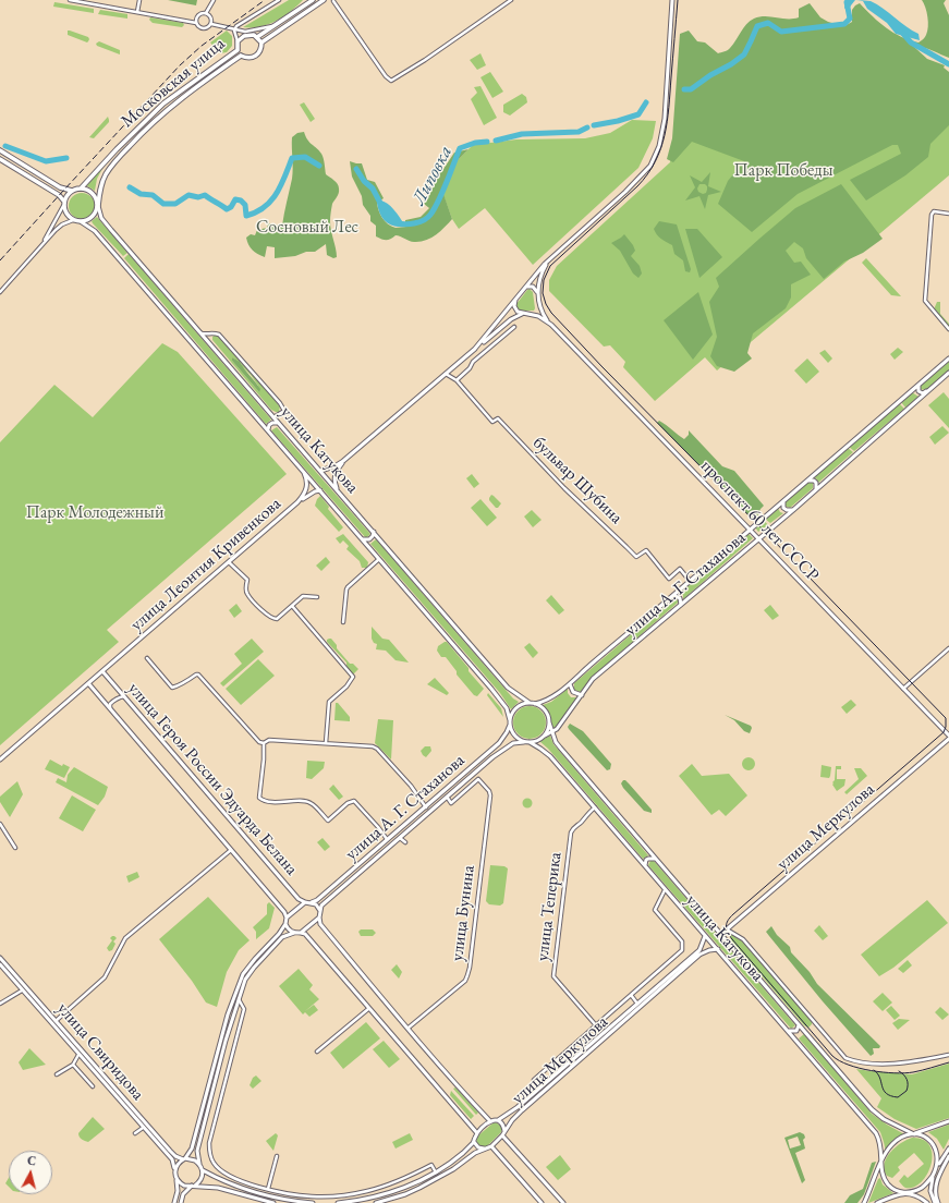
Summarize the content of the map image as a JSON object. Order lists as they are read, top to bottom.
{
  "streets": {
    "main road": [
      "Московская улица",
      "улица Катукова",
      "проспект 60 лет СССР",
      "улица Леонтия Кривенкова",
      "улица А. Г. Стаханова",
      "улица Героя России Эдуарда Белана",
      "улица Меркулова",
      "улица Свиридова"
    ],
    "street": ["бульвар Шубина", "улица Теперика", "улица Бунина"]
  },
  "crossings": [
    ["Московская улица", "улица Катукова"],
    ["улица Катукова", "улица Леонтия Кривенкова"],
    ["улица Катукова", "улица А. Г. Стаханова"],
    ["улица Катукова", "улица Меркулова"],
    ["улица Катукова", "улица Теперика"],
    ["бульвар Шубина", "улица А. Г. Стаханова"],
    ["проспект 60 лет СССР", "улица А. Г. Стаханова"],
    ["проспект 60 лет СССР", "улица Меркулова"],
    ["улица Леонтия Кривенкова", "улица Героя России Эдуарда Белана"],
    ["улица А. Г. Стаханова", "улица Героя России Эдуарда Белана"],
    ["улица А. Г. Стаханова", "улица Бунина"]
  ],
  "water": ["Липовка"],
  "parks": ["Парк Победы", "Сосновый Лес", "Парк Молодежный"],
  "north": "top"
}
